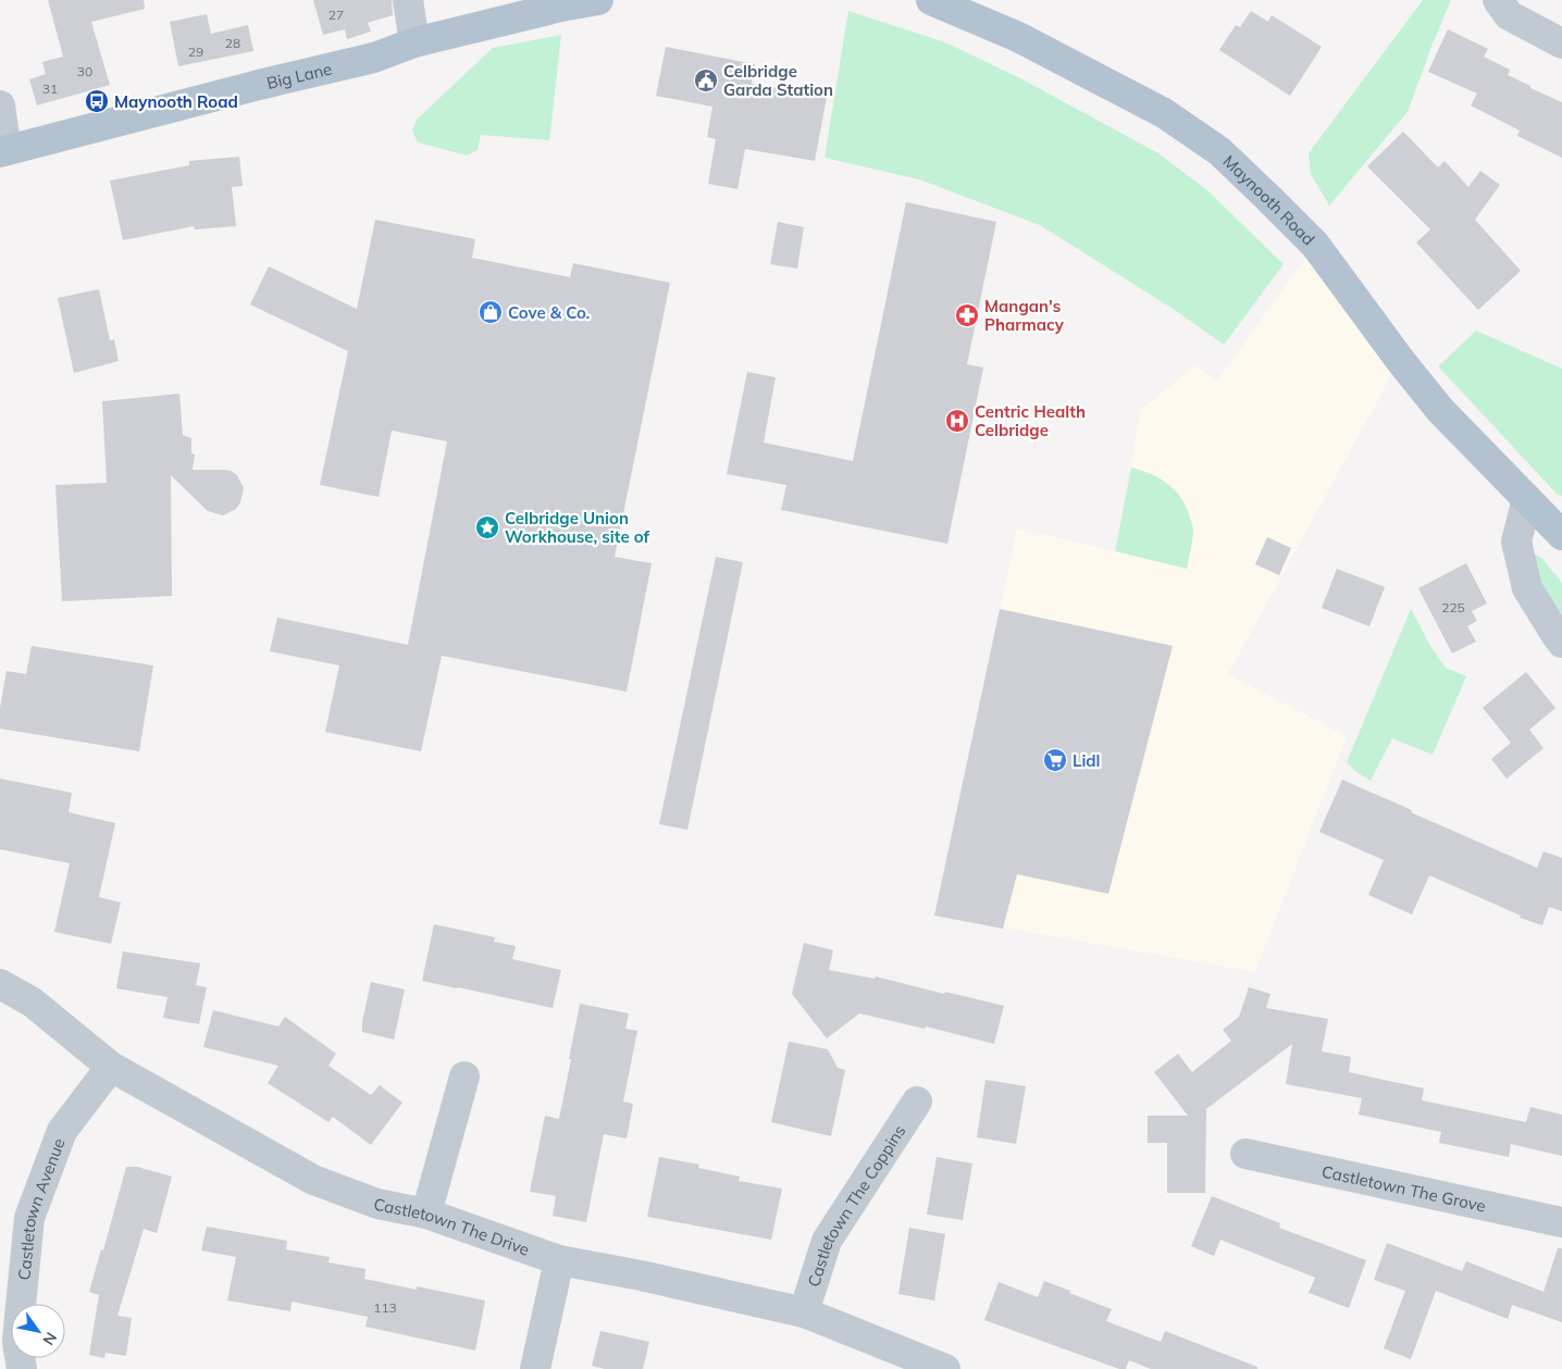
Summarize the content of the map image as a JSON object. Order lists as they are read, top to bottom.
{
  "streets": {
    "main road": ["Big Lane", "Maynooth Road"],
    "street": [
      "Castletown The Grove",
      "Castletown The Coppins",
      "Castletown Avenue",
      "Castletown The Drive"
    ]
  },
  "crossings": [
    ["Castletown The Coppins", "Castletown The Drive"],
    ["Castletown Avenue", "Castletown The Drive"]
  ],
  "places": {
    "public building": ["Celbridge Garda Station"],
    "bus stop": ["Maynooth Road"],
    "shop": ["Cove & Co."],
    "pharmacy": ["Mangan's Pharmacy"],
    "hospital": ["Centric Health Celbridge"],
    "place": ["Celbridge Union Workhouse, site of"],
    "supermarket": ["Lidl"]
  },
  "house_numbers": [
    "27",
    "28",
    "29",
    "30",
    "31",
    "225",
    "113"
  ],
  "north": "bottom right"
}
